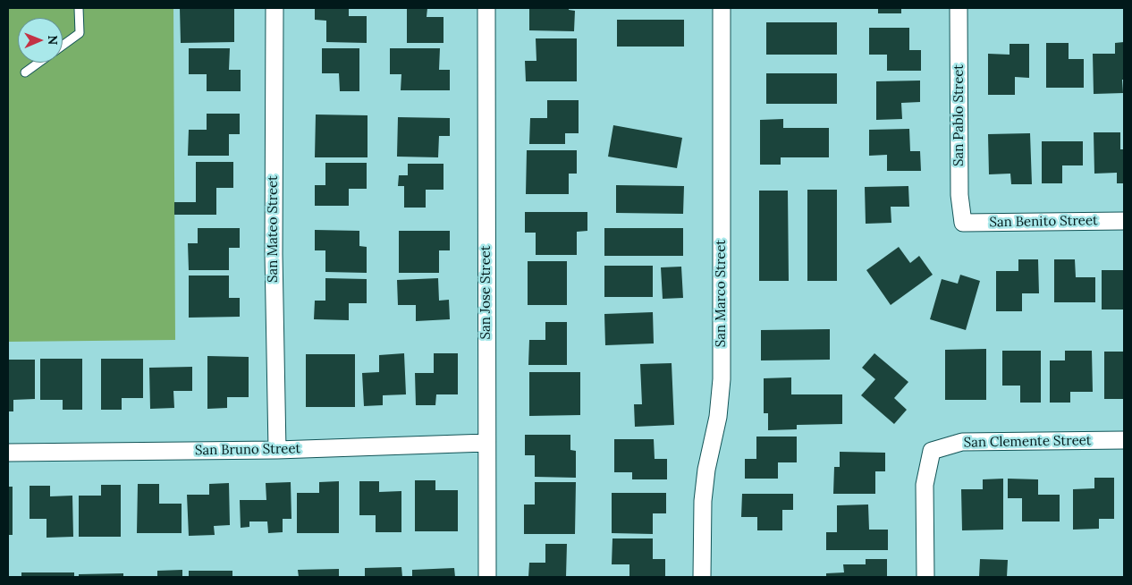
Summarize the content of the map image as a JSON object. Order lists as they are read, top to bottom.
{
  "streets": {
    "street": [
      "San Pablo Street",
      "San Benito Street",
      "San Mateo Street",
      "San Jose Street",
      "San Marco Street",
      "San Clemente Street",
      "San Bruno Street"
    ]
  },
  "crossings": [
    ["San Pablo Street", "San Benito Street"],
    ["San Mateo Street", "San Bruno Street"],
    ["San Jose Street", "San Bruno Street"]
  ],
  "north": "right"
}
